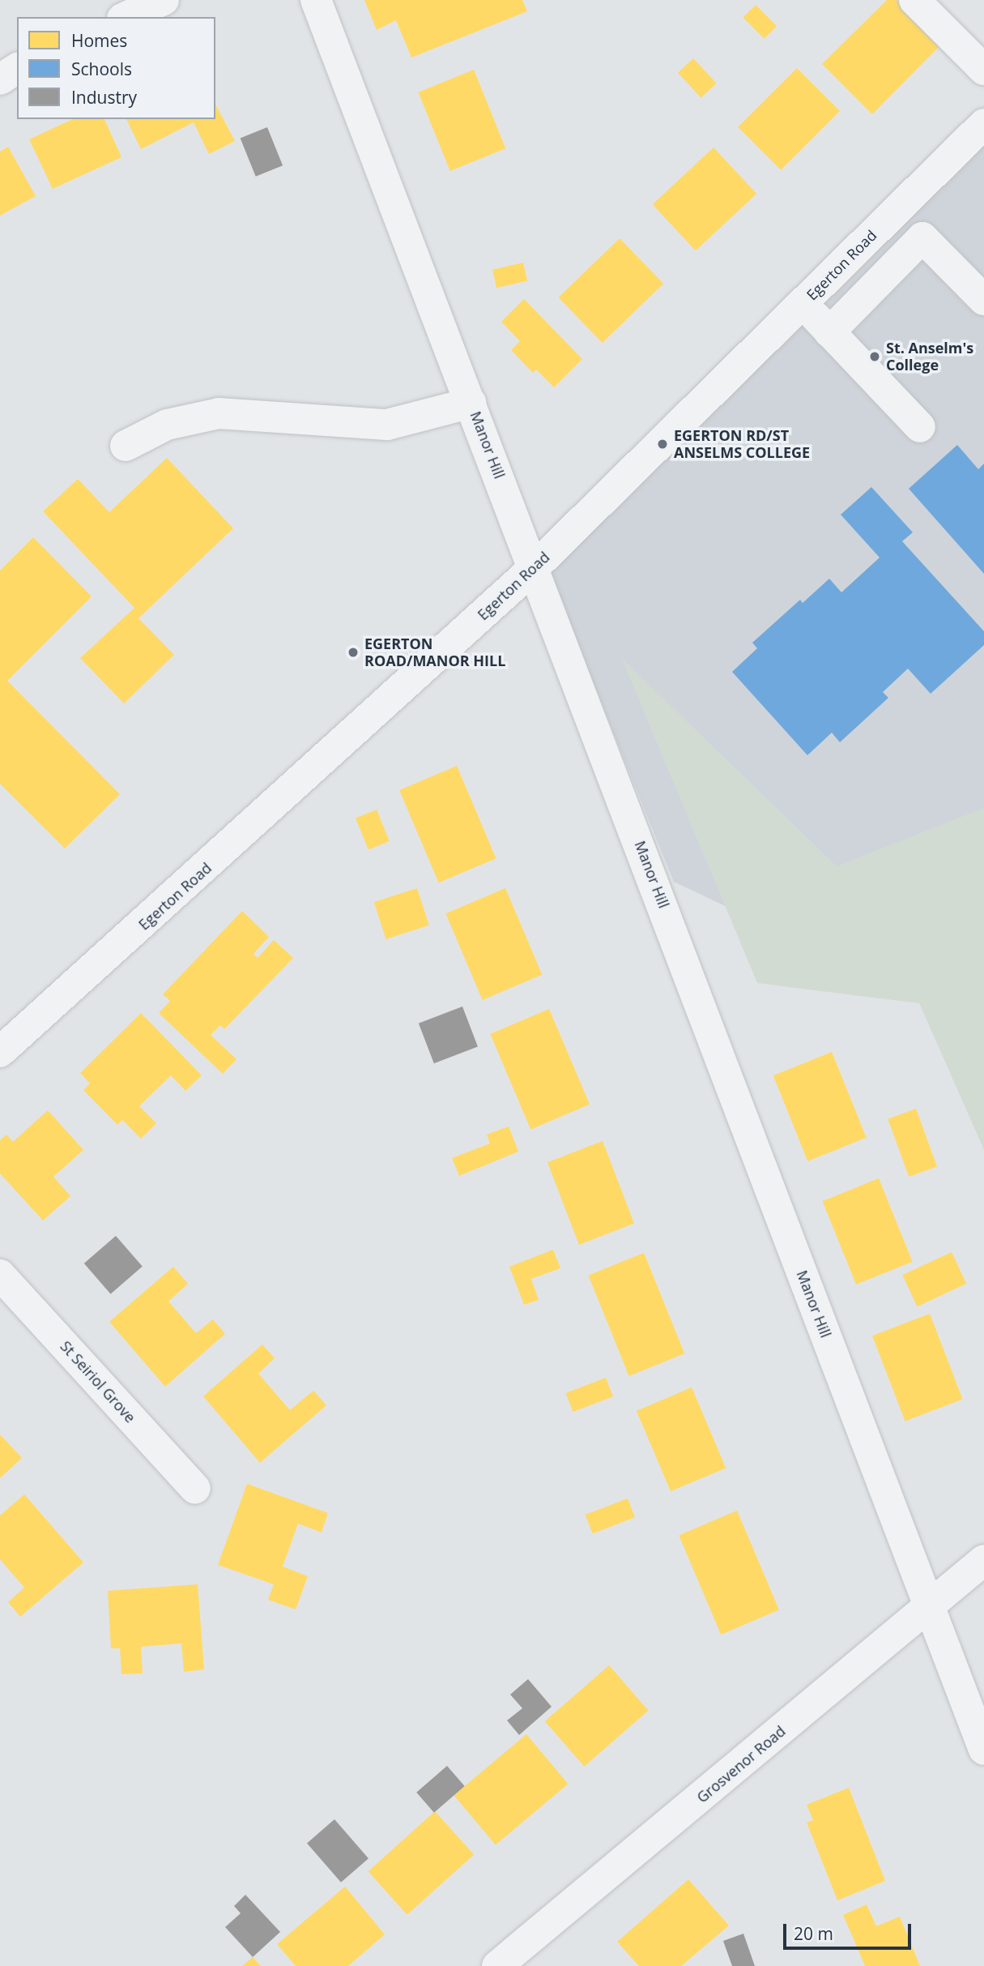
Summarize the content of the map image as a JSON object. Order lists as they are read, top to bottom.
{
  "streets": {
    "street": [
      "Egerton Road",
      "Manor Hill",
      "St Seiriol Grove",
      "Grosvenor Road"
    ]
  },
  "crossings": [
    ["Egerton Road", "Manor Hill"],
    ["Manor Hill", "Grosvenor Road"]
  ],
  "places": ["St. Anselm's College", "EGERTON RD/ST ANSELMS COLLEGE", "EGERTON ROAD/MANOR HILL"],
  "legend": ["Homes", "Schools", "Industry"],
  "scale_bar": "20 m"
}
